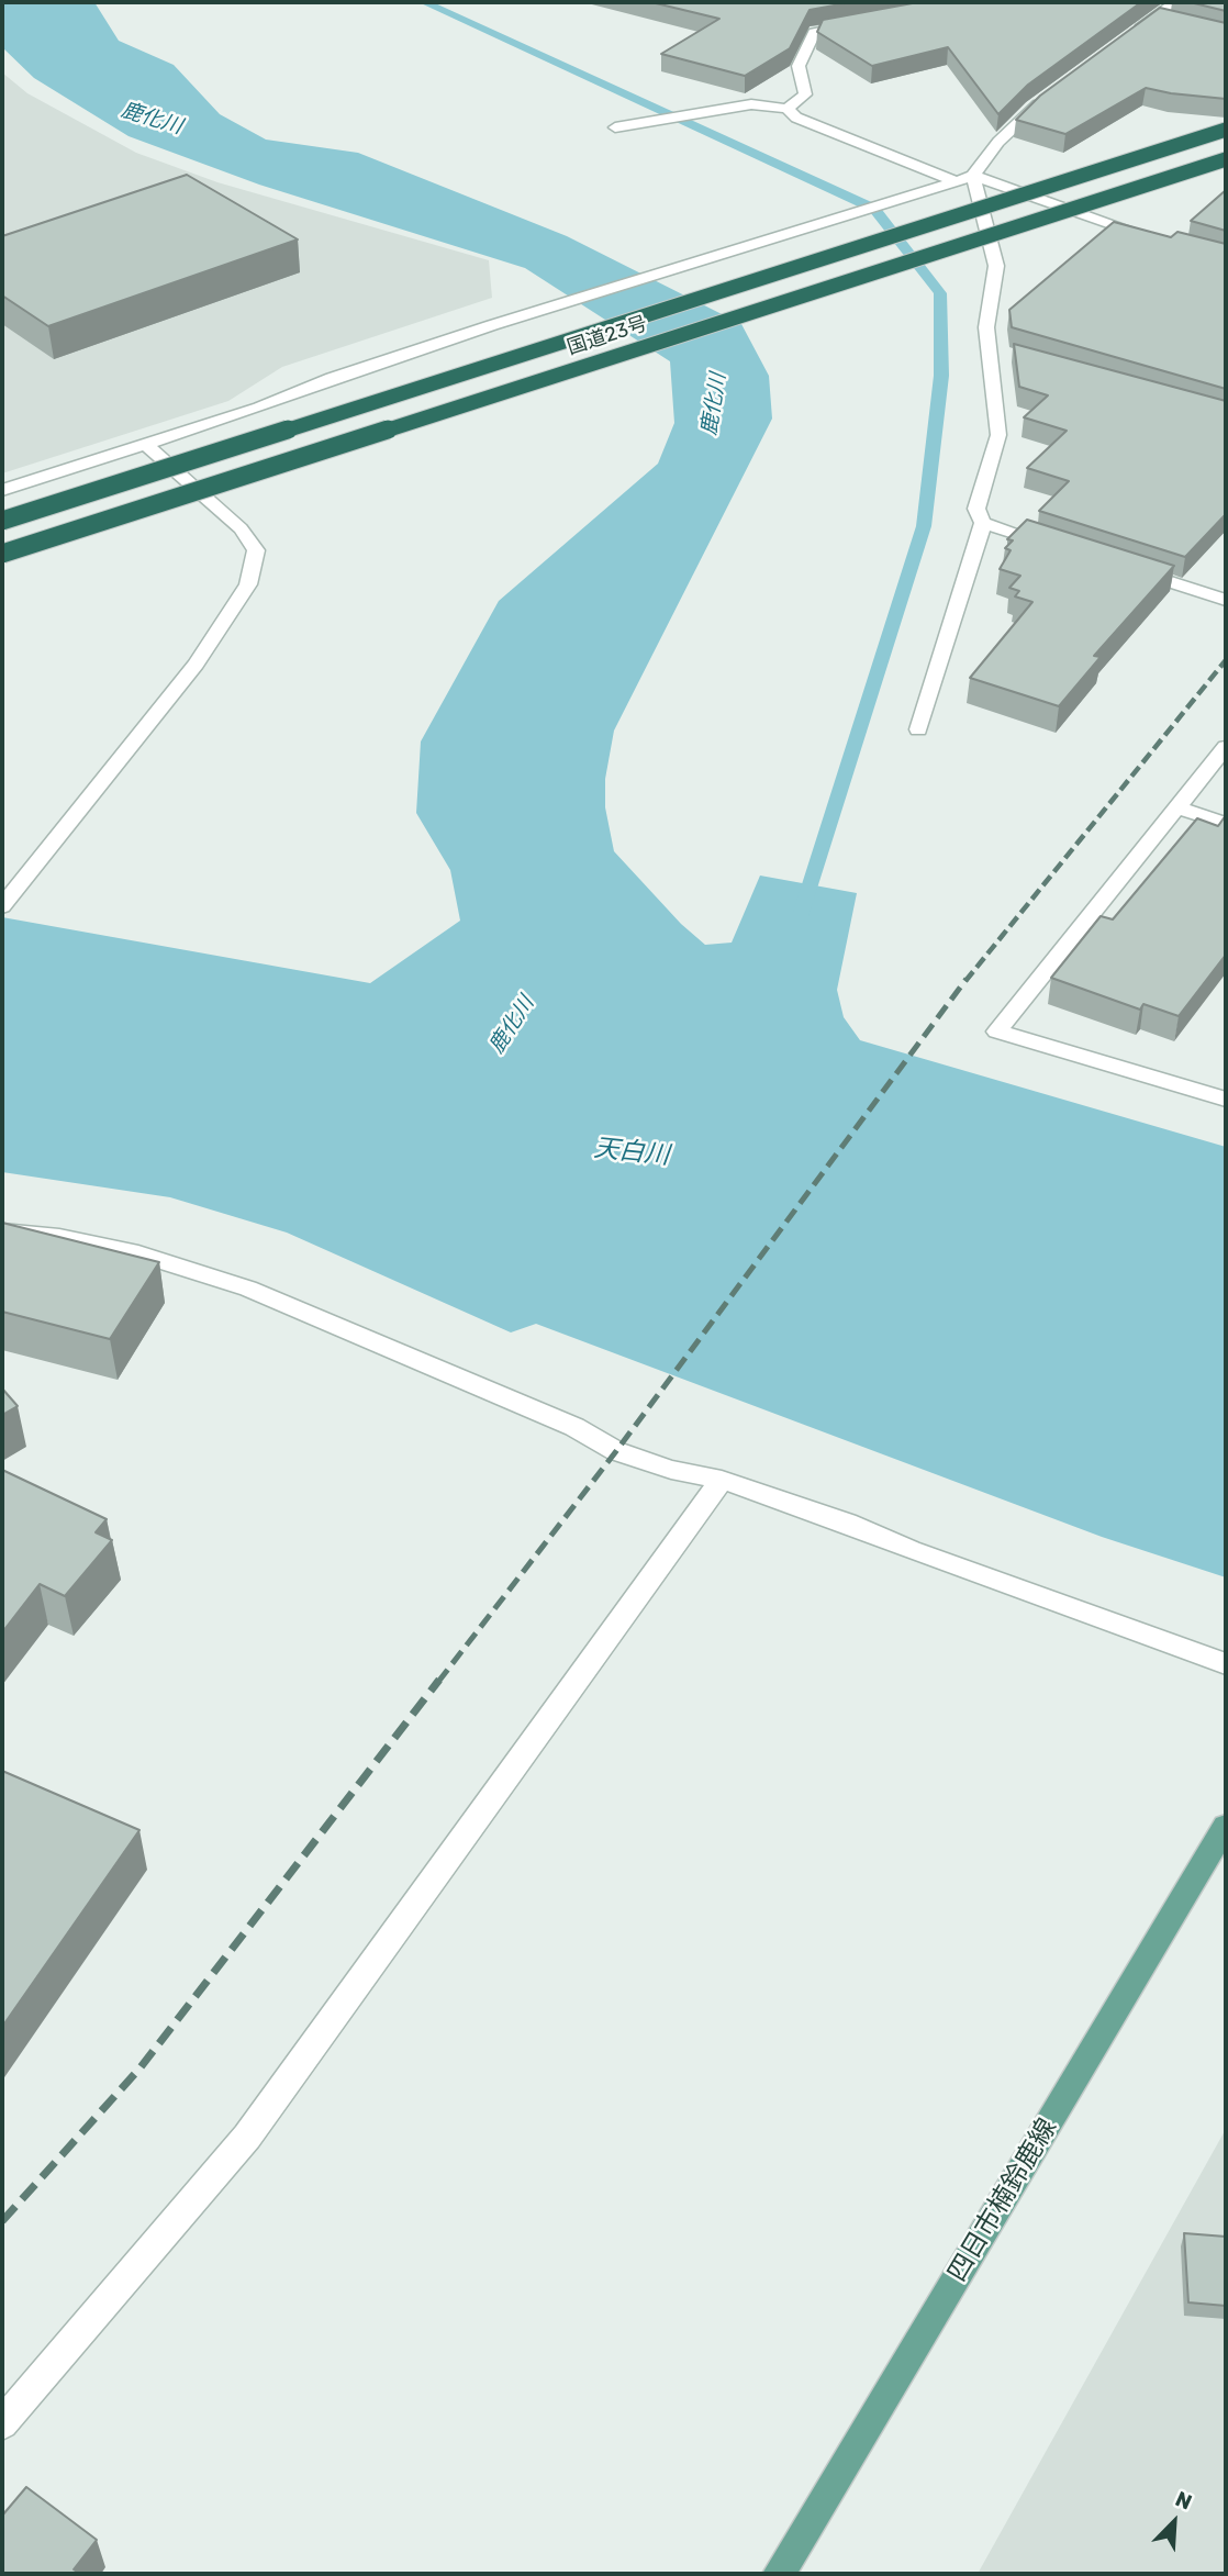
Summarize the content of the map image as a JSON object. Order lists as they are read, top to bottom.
{
  "streets": {
    "highway": ["国道23号"],
    "main road": ["四日市楠鈴鹿線"]
  },
  "water": ["鹿化川", "天白川"],
  "north": "top right"
}
